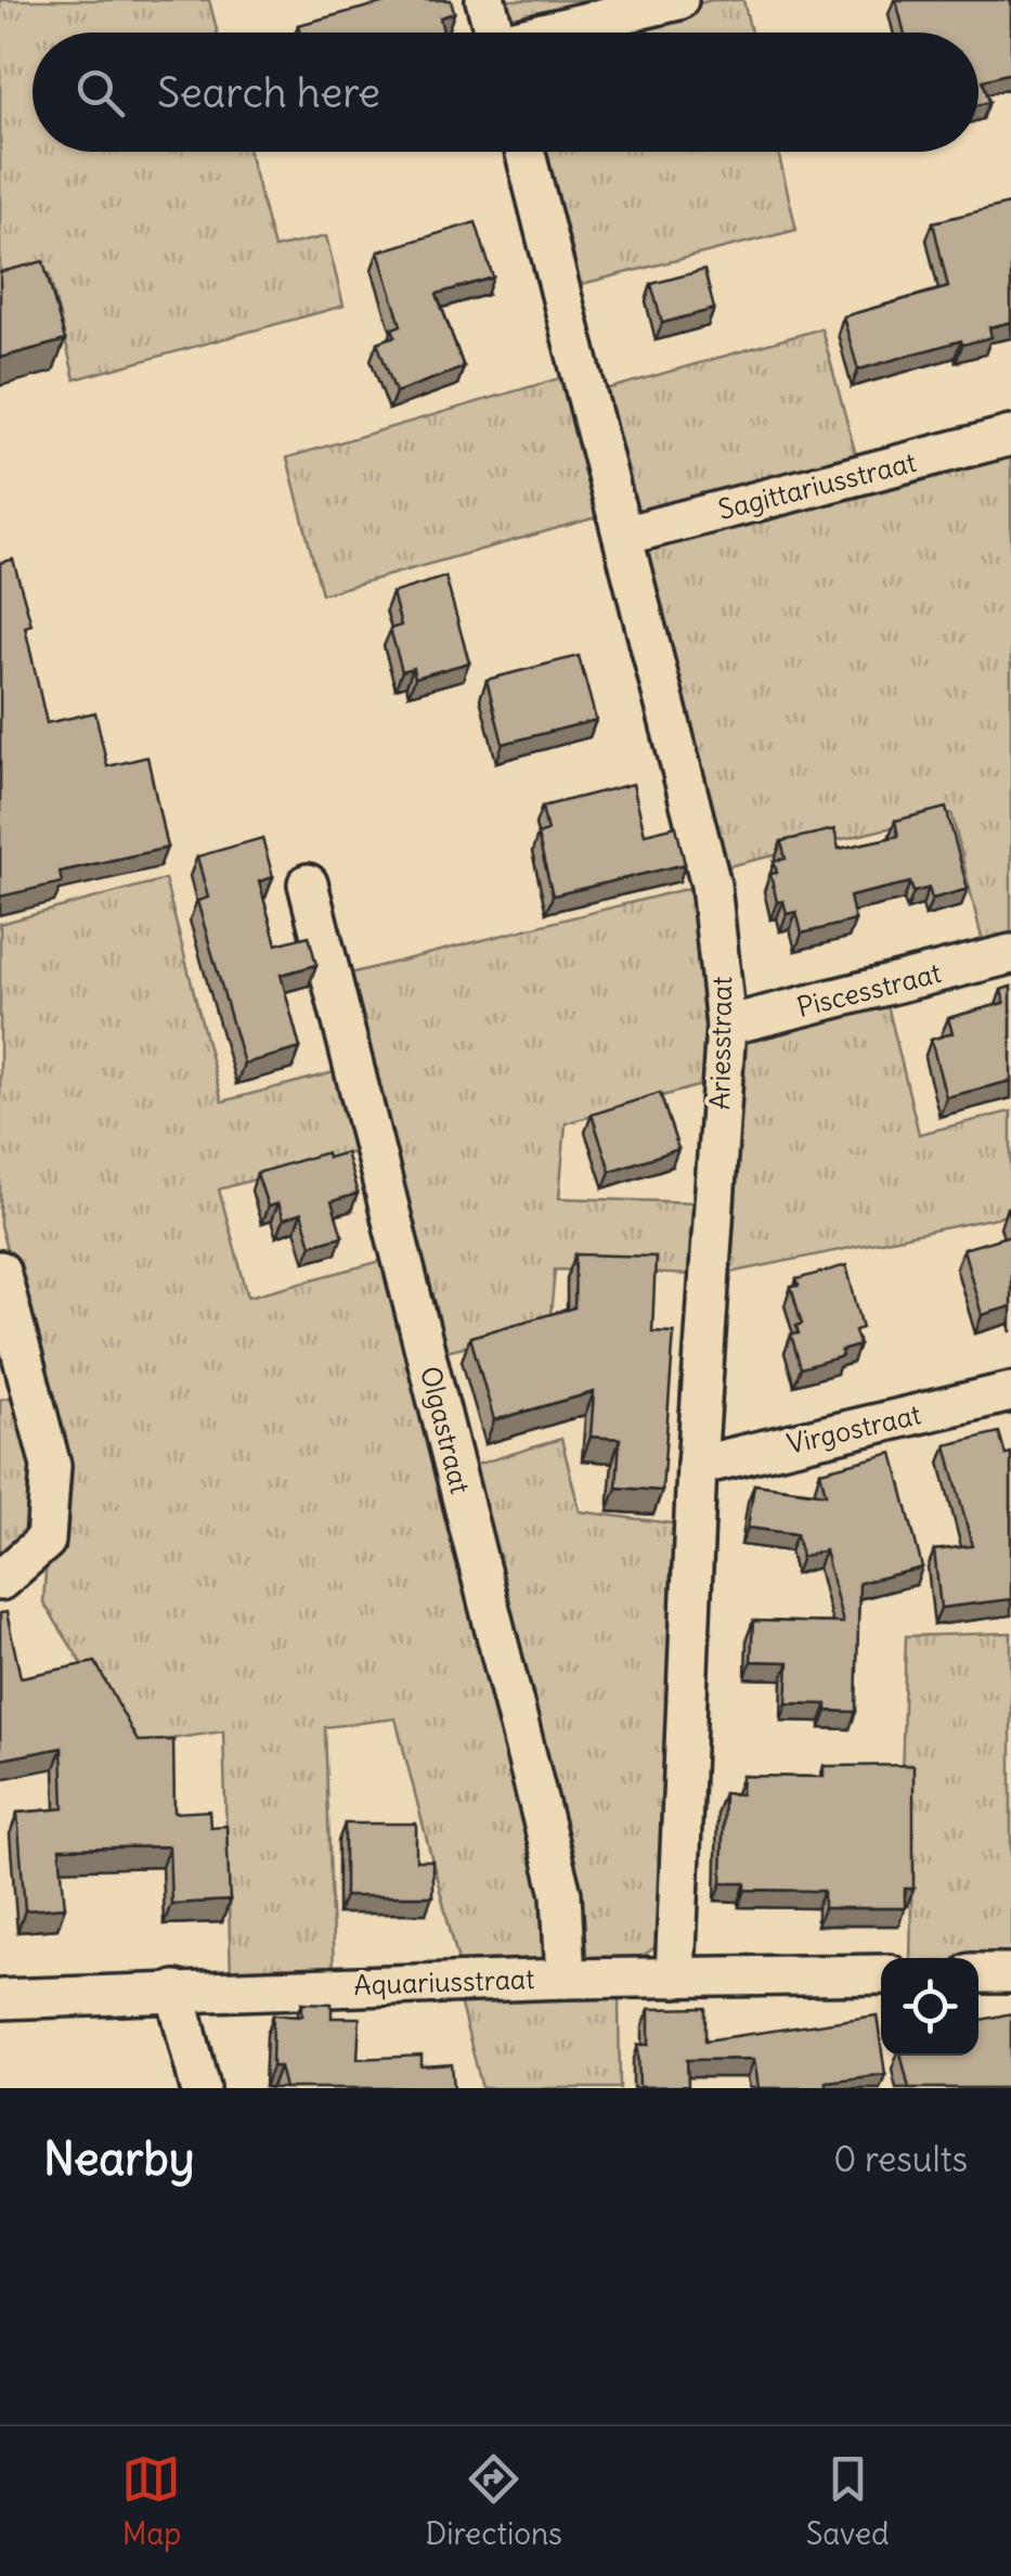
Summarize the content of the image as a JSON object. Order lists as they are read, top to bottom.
{
  "streets": {
    "street": [
      "Sagittariusstraat",
      "Piscesstraat",
      "Ariesstraat",
      "Virgostraat",
      "Olgastraat",
      "Aquariusstraat"
    ]
  },
  "crossings": [
    ["Sagittariusstraat", "Ariesstraat"],
    ["Piscesstraat", "Ariesstraat"],
    ["Ariesstraat", "Virgostraat"],
    ["Ariesstraat", "Aquariusstraat"],
    ["Olgastraat", "Aquariusstraat"]
  ],
  "page": {
    "search": "Search here",
    "heading": ["Nearby", "0 results"],
    "nav": ["Map", "Directions", "Saved"]
  }
}
